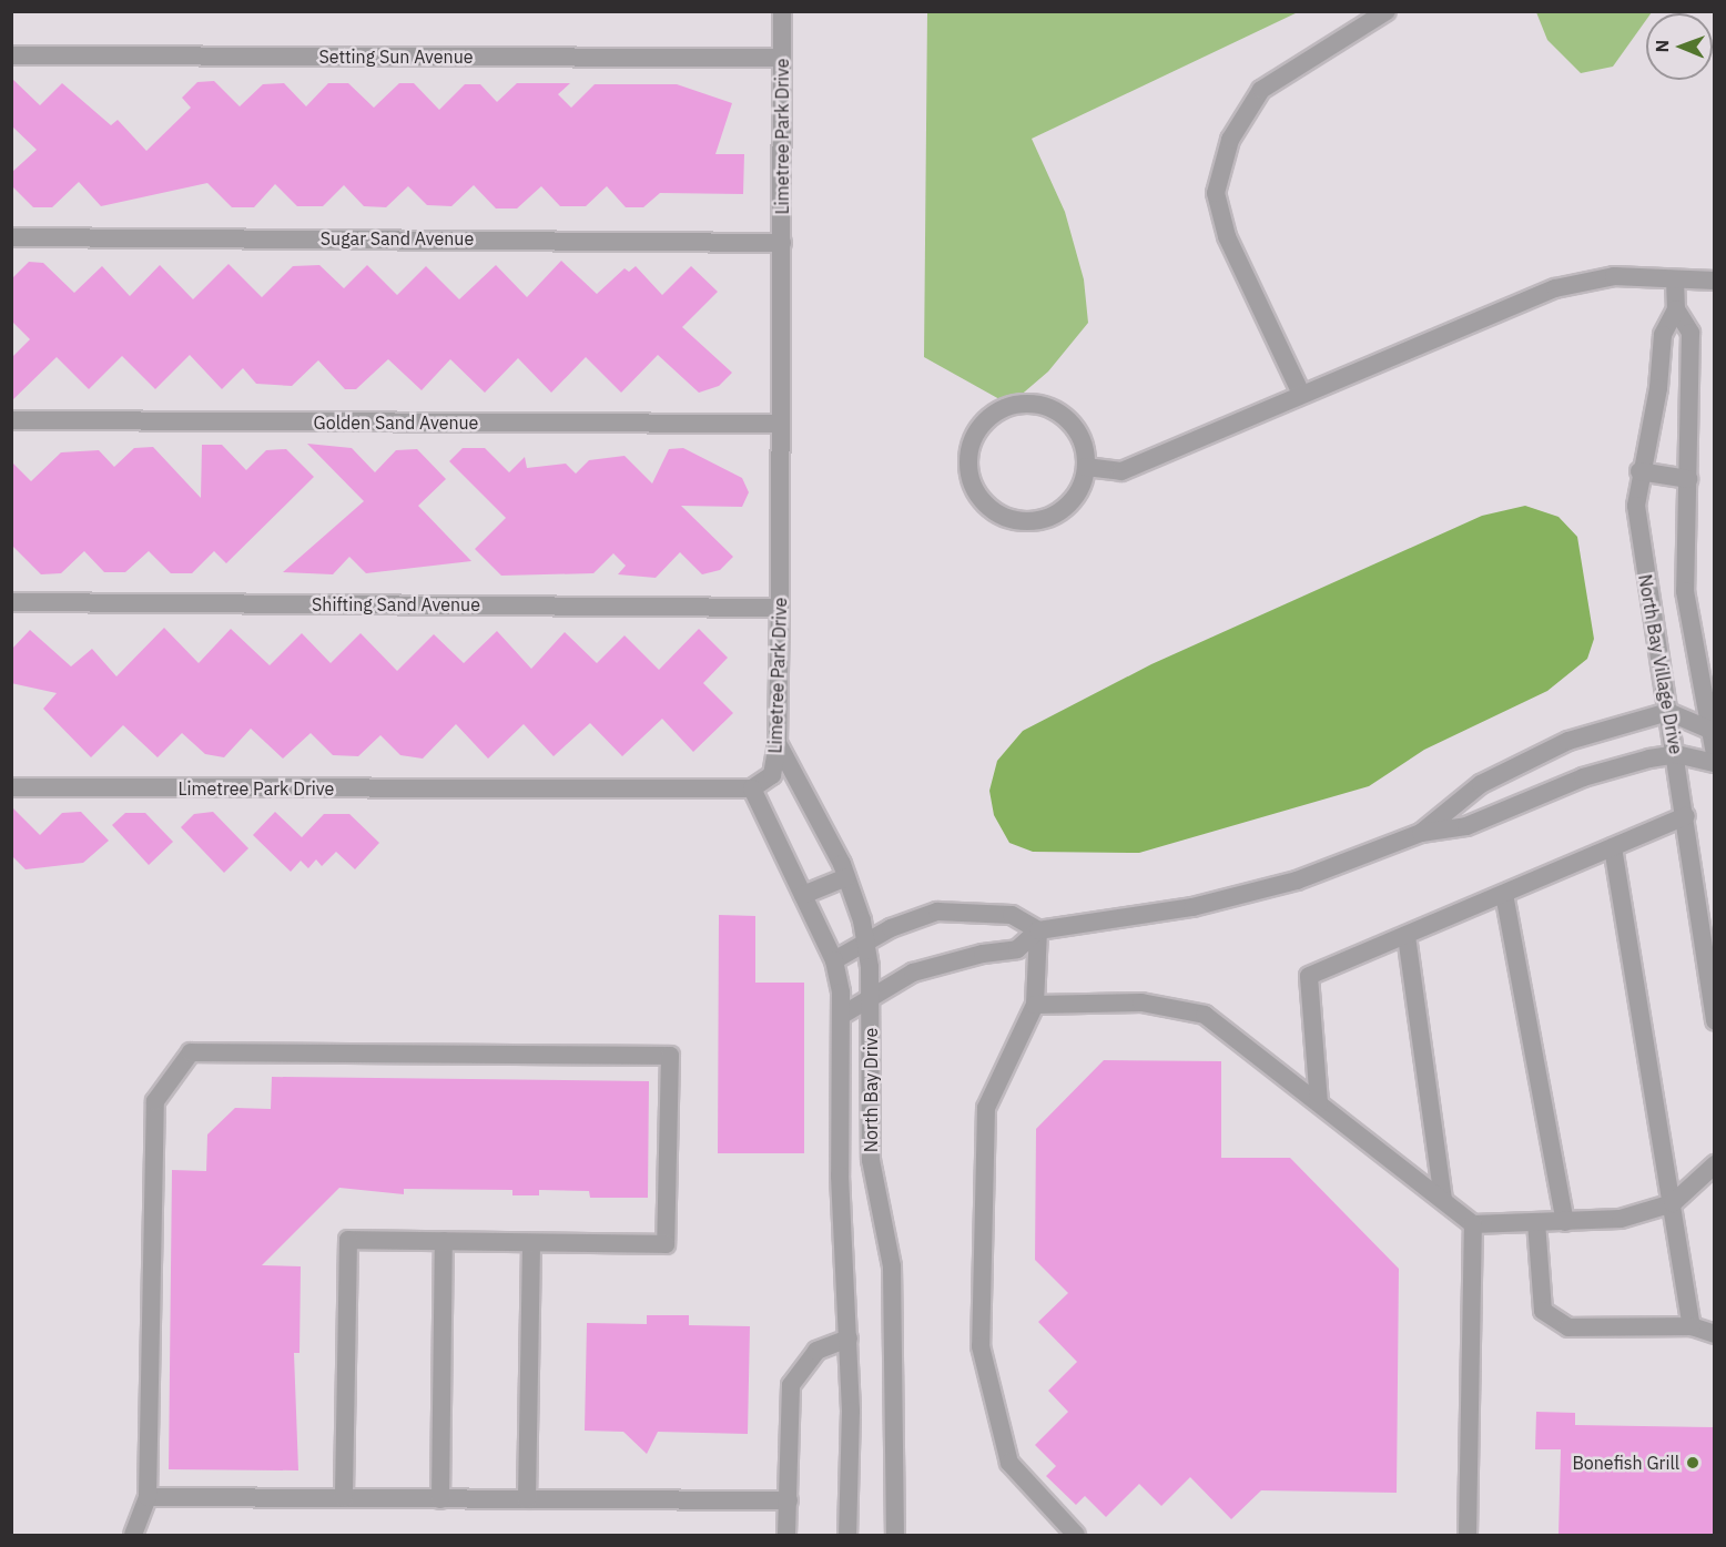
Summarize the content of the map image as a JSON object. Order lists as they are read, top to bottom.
{
  "streets": {
    "street": [
      "Setting Sun Avenue",
      "Limetree Park Drive",
      "Sugar Sand Avenue",
      "Golden Sand Avenue",
      "Shifting Sand Avenue",
      "North Bay Village Drive",
      "North Bay Drive"
    ]
  },
  "crossings": [
    ["Setting Sun Avenue", "Limetree Park Drive"],
    ["Limetree Park Drive", "Sugar Sand Avenue"],
    ["Limetree Park Drive", "Golden Sand Avenue"],
    ["Limetree Park Drive", "Shifting Sand Avenue"],
    ["Limetree Park Drive", "North Bay Drive"]
  ],
  "places": ["Bonefish Grill"],
  "north": "left"
}
